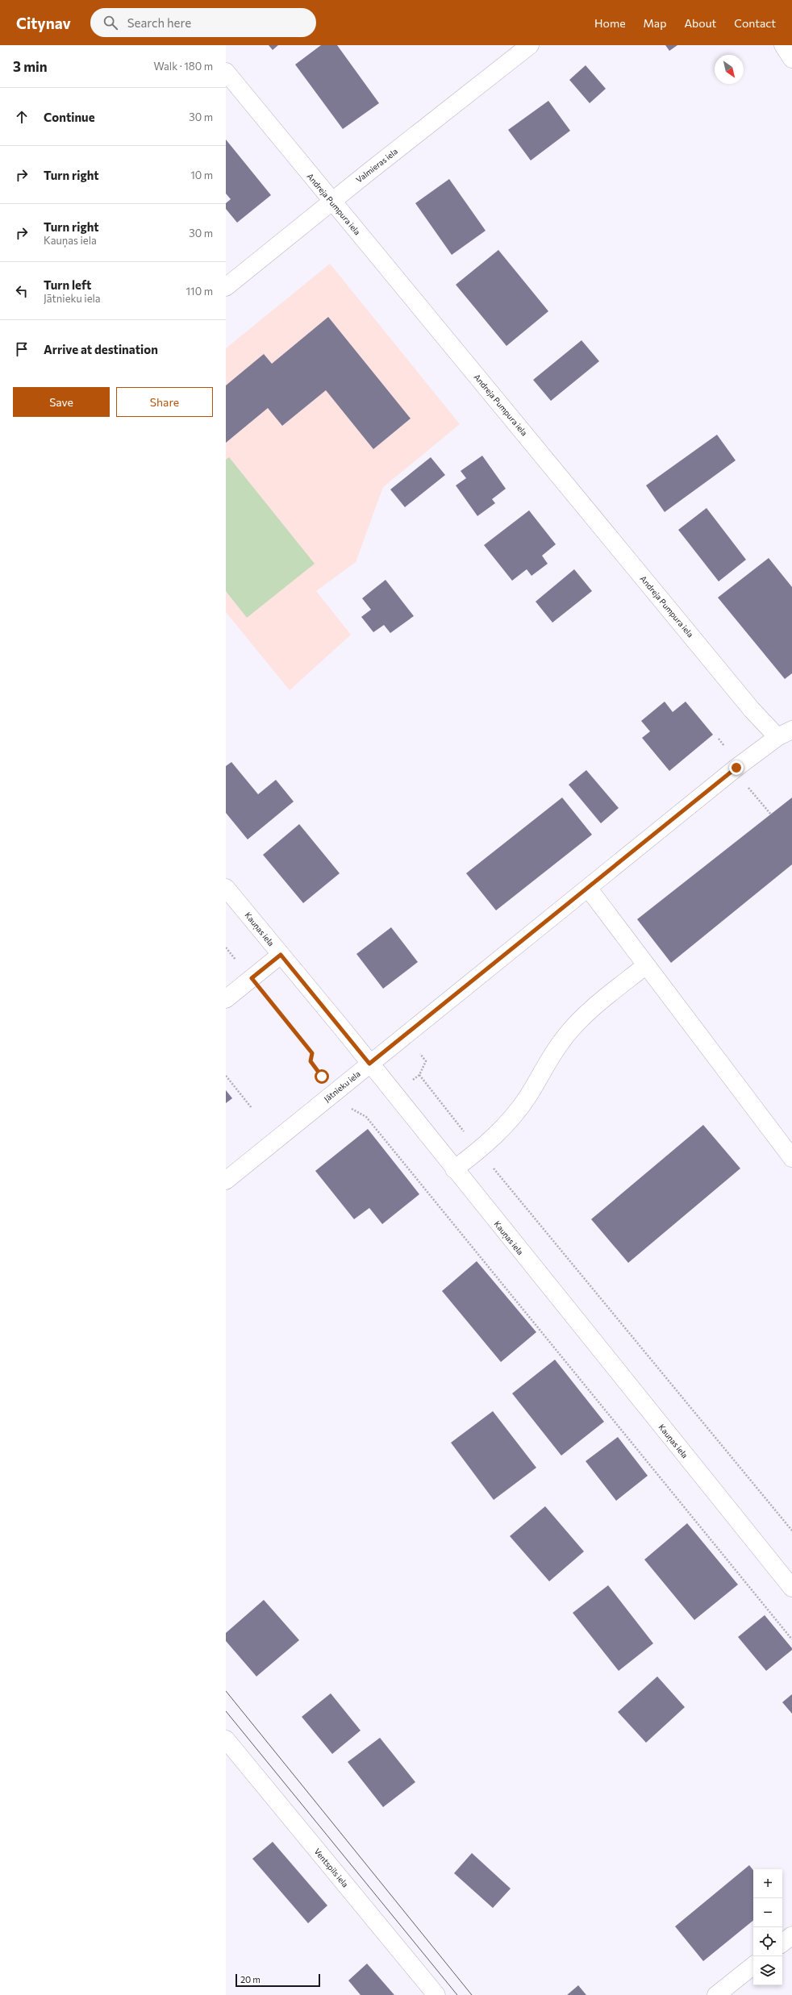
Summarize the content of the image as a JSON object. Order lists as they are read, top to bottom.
{
  "streets": {
    "street": [
      "Valmieras iela",
      "Andreja Pumpura iela",
      "Kauņas iela",
      "Jātnieku iela",
      "Ventspils iela"
    ]
  },
  "crossings": [
    ["Valmieras iela", "Andreja Pumpura iela"],
    ["Andreja Pumpura iela", "Jātnieku iela"],
    ["Kauņas iela", "Jātnieku iela"]
  ],
  "scale_bar": "20 m",
  "north": "bottom right",
  "page": {
    "header": "Citynav",
    "search": "Search here",
    "nav": [
      "Home",
      "Map",
      "About",
      "Contact"
    ],
    "heading": ["3 min", "Walk · 180 m"],
    "list": [
      ["Continue", "30 m"],
      ["Turn right", "10 m"],
      ["Turn right", "Kauņas iela", "30 m"],
      ["Turn left", "Jātnieku iela", "110 m"],
      "Arrive at destination"
    ],
    "buttons": ["Save", "Share"],
    "map_buttons": ["+", "−"],
    "scale": "20 m"
  }
}
